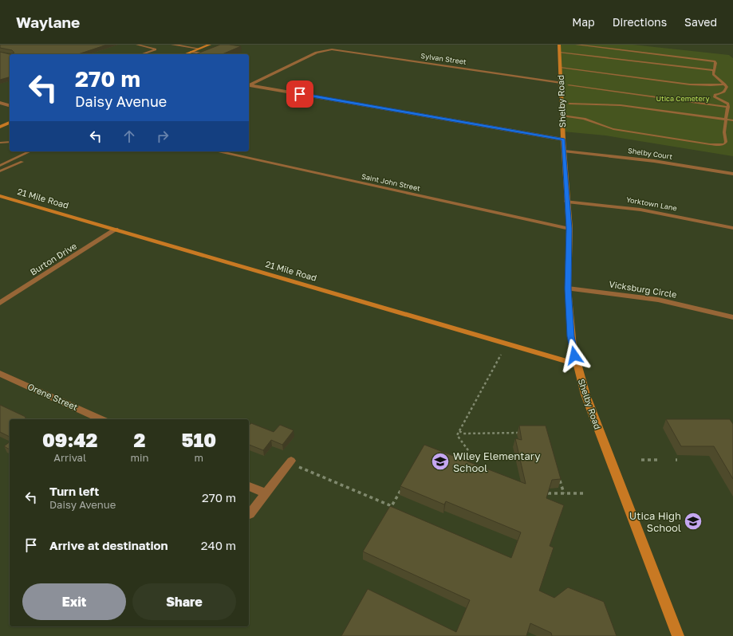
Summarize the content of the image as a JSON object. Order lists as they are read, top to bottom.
{
  "streets": {
    "street": [
      "Sylvan Street",
      "Shelby Road",
      "Shelby Court",
      "Saint John Street",
      "21 Mile Road",
      "Yorktown Lane",
      "Burton Drive",
      "Vicksburg Circle",
      "Orene Street"
    ]
  },
  "crossings": [
    ["Sylvan Street", "Shelby Road"],
    ["Shelby Road", "Shelby Court"],
    ["Shelby Road", "Saint John Street"],
    ["Shelby Road", "21 Mile Road"],
    ["Shelby Road", "Yorktown Lane"],
    ["Shelby Road", "Vicksburg Circle"],
    ["21 Mile Road", "Burton Drive"]
  ],
  "parks": ["Utica Cemetery"],
  "places": {
    "school or university": ["Wiley Elementary School", "Utica High School"]
  },
  "page": {
    "header": "Waylane",
    "nav": ["Map", "Directions", "Saved"],
    "turn": ["270 m", "Daisy Avenue"],
    "eta": [
      "09:42",
      "Arrival",
      "2",
      "min",
      "510",
      "m"
    ],
    "list": [
      {
        "name": "Turn left",
        "note": "Daisy Avenue",
        "value": "270 m"
      },
      {
        "name": "Arrive at destination",
        "value": "240 m"
      }
    ],
    "buttons": ["Exit", "Share"]
  }
}
